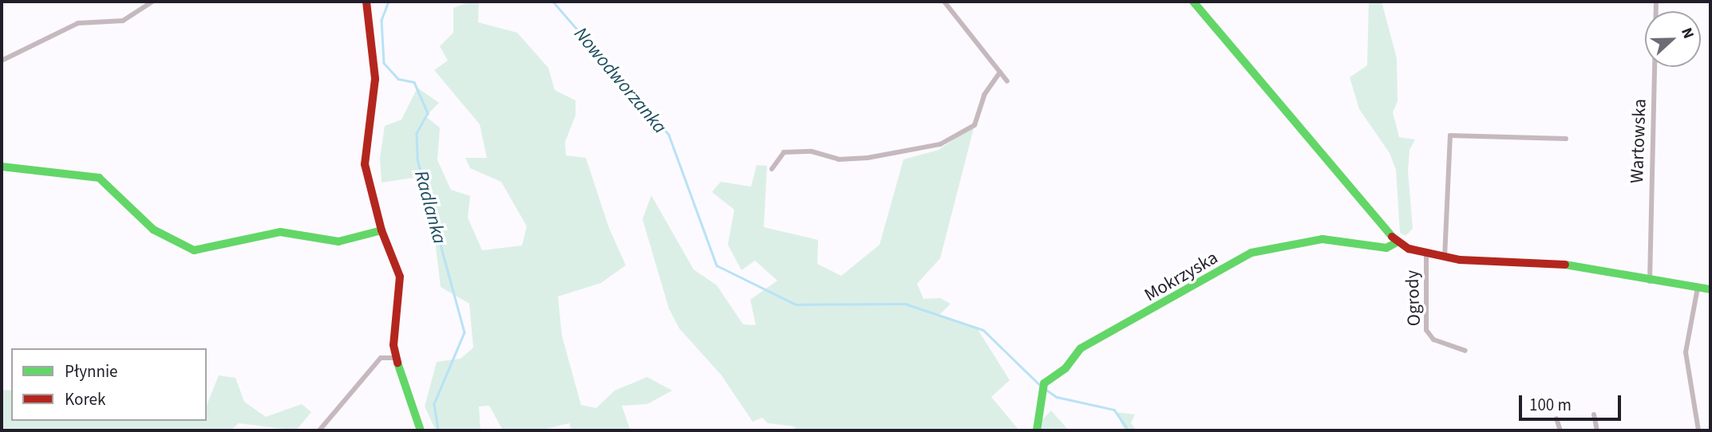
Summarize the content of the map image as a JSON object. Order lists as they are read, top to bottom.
{
  "streets": {
    "street": ["Wartowska", "Mokrzyska", "Ogrody"]
  },
  "water": ["Nowodworzanka", "Radlanka"],
  "legend": ["Płynnie", "Korek"],
  "scale_bar": "100 m",
  "north": "right"
}
